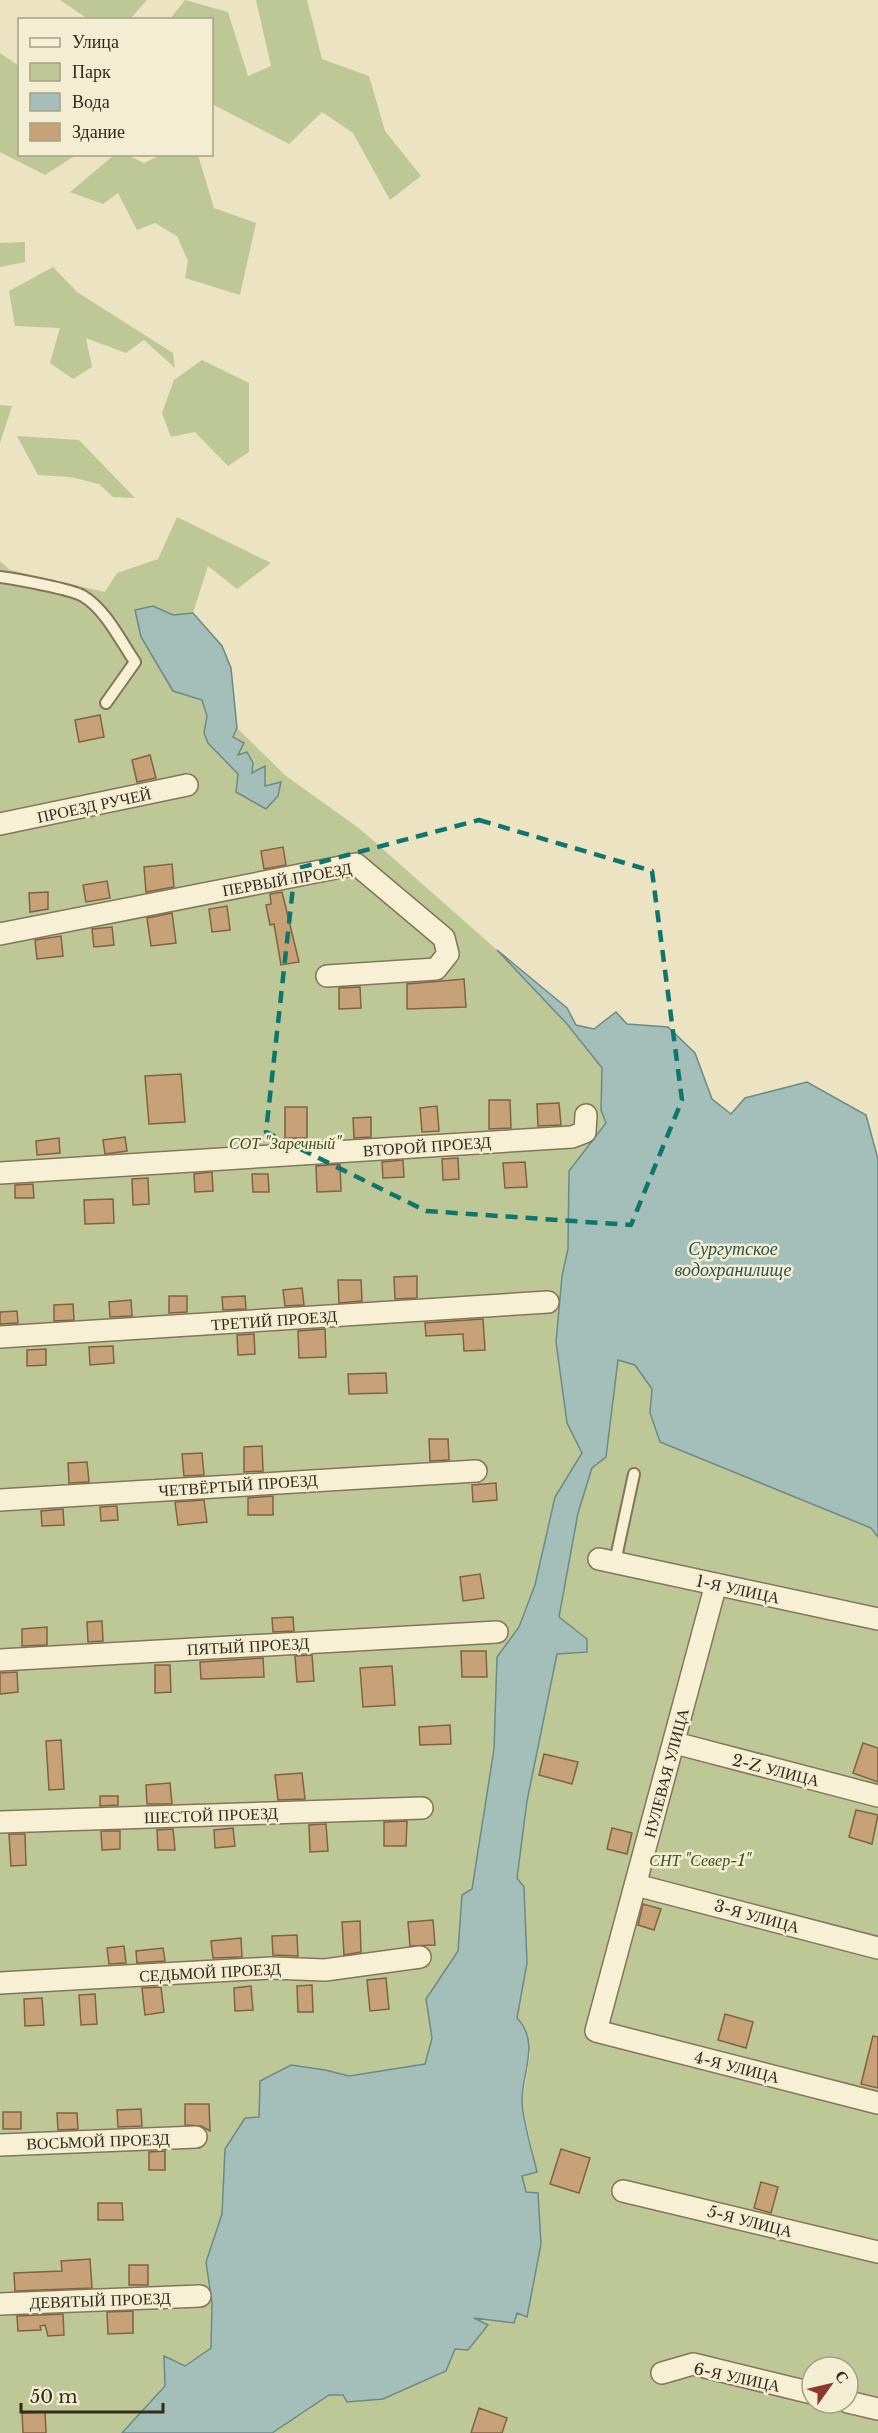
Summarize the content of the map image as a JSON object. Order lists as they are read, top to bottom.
{
  "streets": {
    "street": [
      "ПРОЕЗД РУЧЕЙ",
      "ПЕРВЫЙ ПРОЕЗД",
      "ВТОРОЙ ПРОЕЗД",
      "ТРЕТИЙ ПРОЕЗД",
      "ЧЕТВЁРТЫЙ ПРОЕЗД",
      "1-Я УЛИЦА",
      "ПЯТЫЙ ПРОЕЗД",
      "2-Z УЛИЦА",
      "НУЛЕВАЯ УЛИЦА",
      "ШЕСТОЙ ПРОЕЗД",
      "3-Я УЛИЦА",
      "СЕДЬМОЙ ПРОЕЗД",
      "4-Я УЛИЦА",
      "ВОСЬМОЙ ПРОЕЗД",
      "5-Я УЛИЦА",
      "ДЕВЯТЫЙ ПРОЕЗД",
      "6-Я УЛИЦА"
    ]
  },
  "crossings": [
    ["1-Я УЛИЦА", "НУЛЕВАЯ УЛИЦА"],
    ["2-Z УЛИЦА", "НУЛЕВАЯ УЛИЦА"],
    ["НУЛЕВАЯ УЛИЦА", "3-Я УЛИЦА"],
    ["НУЛЕВАЯ УЛИЦА", "4-Я УЛИЦА"]
  ],
  "water": ["Сургутское водохранилище"],
  "parks": ["СОТ \"Заречный\"", "СНТ \"Север-1\""],
  "legend": [
    "Улица",
    "Парк",
    "Вода",
    "Здание"
  ],
  "scale_bar": "50 m",
  "north": "top right"
}
